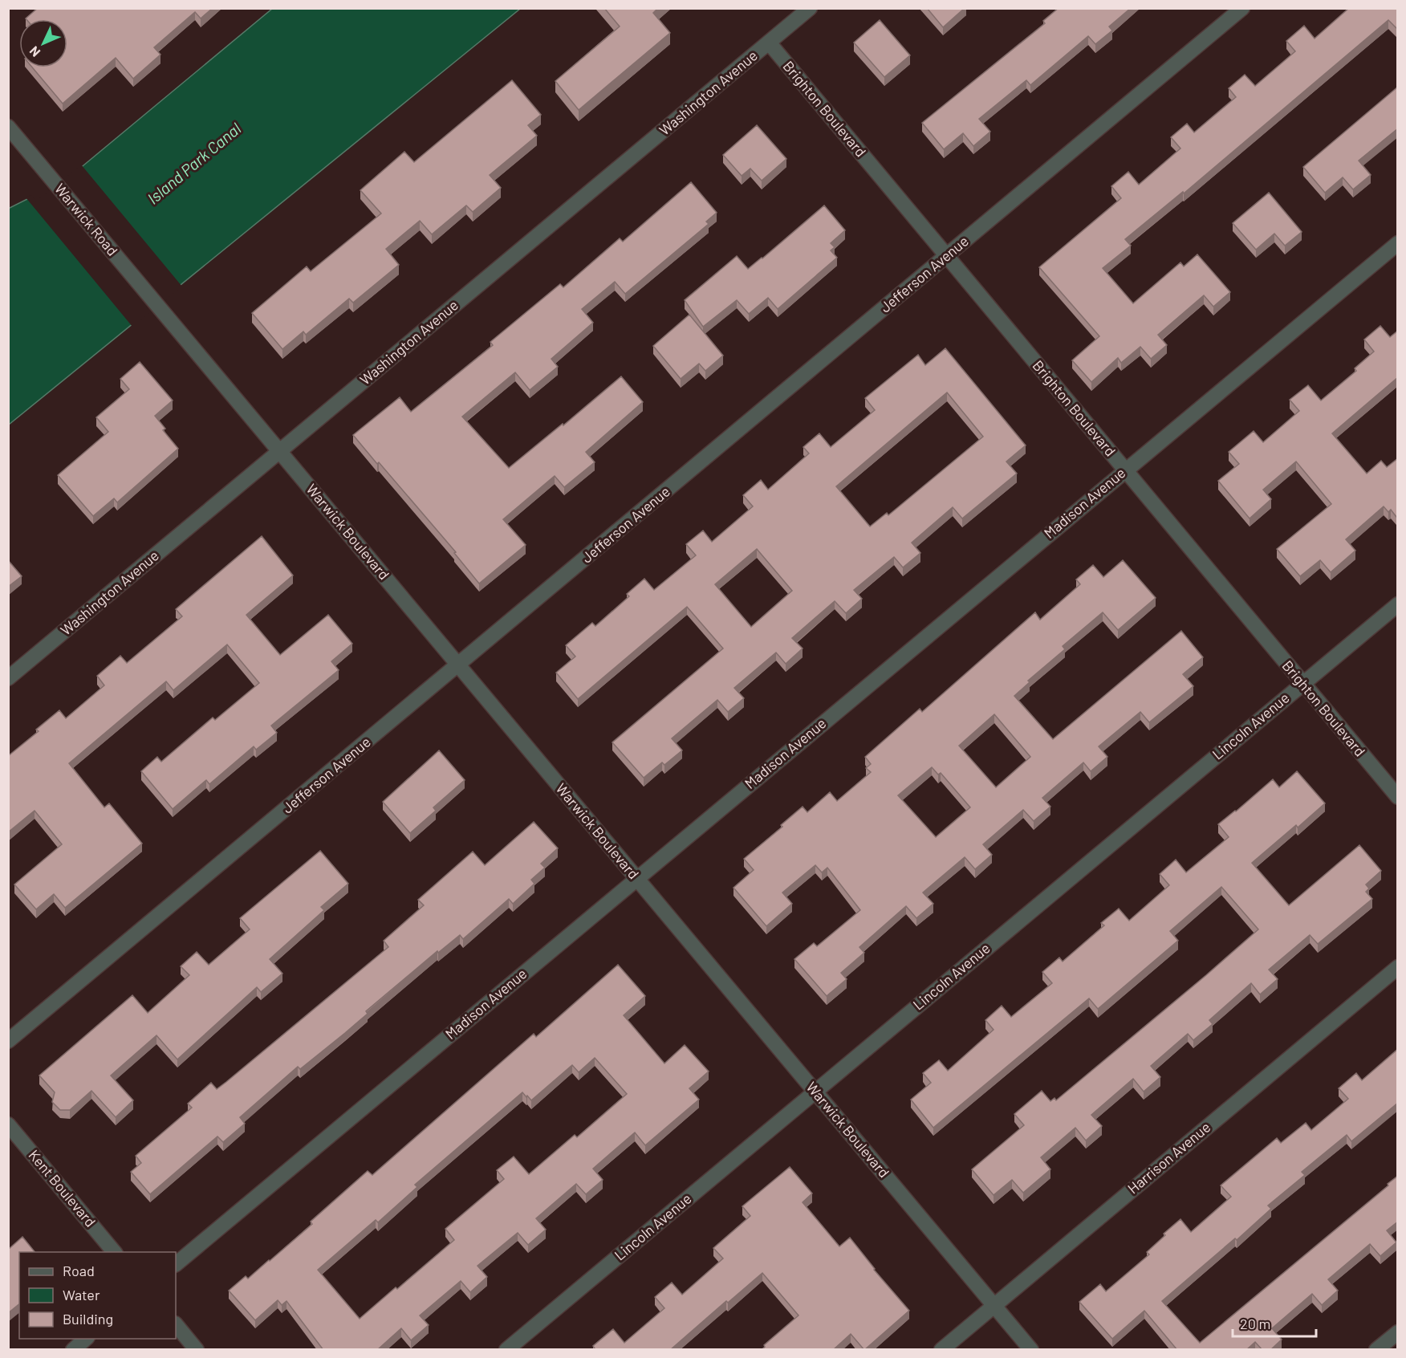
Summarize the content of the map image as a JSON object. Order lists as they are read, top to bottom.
{
  "streets": {
    "street": [
      "Washington Avenue",
      "Brighton Boulevard",
      "Warwick Road",
      "Jefferson Avenue",
      "Madison Avenue",
      "Warwick Boulevard",
      "Lincoln Avenue",
      "Harrison Avenue",
      "Kent Boulevard"
    ]
  },
  "crossings": [
    ["Washington Avenue", "Brighton Boulevard"],
    ["Washington Avenue", "Warwick Boulevard"],
    ["Brighton Boulevard", "Jefferson Avenue"],
    ["Brighton Boulevard", "Madison Avenue"],
    ["Brighton Boulevard", "Lincoln Avenue"],
    ["Warwick Road", "Warwick Boulevard"],
    ["Jefferson Avenue", "Warwick Boulevard"],
    ["Madison Avenue", "Warwick Boulevard"],
    ["Warwick Boulevard", "Lincoln Avenue"],
    ["Warwick Boulevard", "Harrison Avenue"]
  ],
  "water": ["Island Park Canal"],
  "legend": ["Road", "Water", "Building"],
  "scale_bar": "20 m",
  "north": "bottom left"
}
